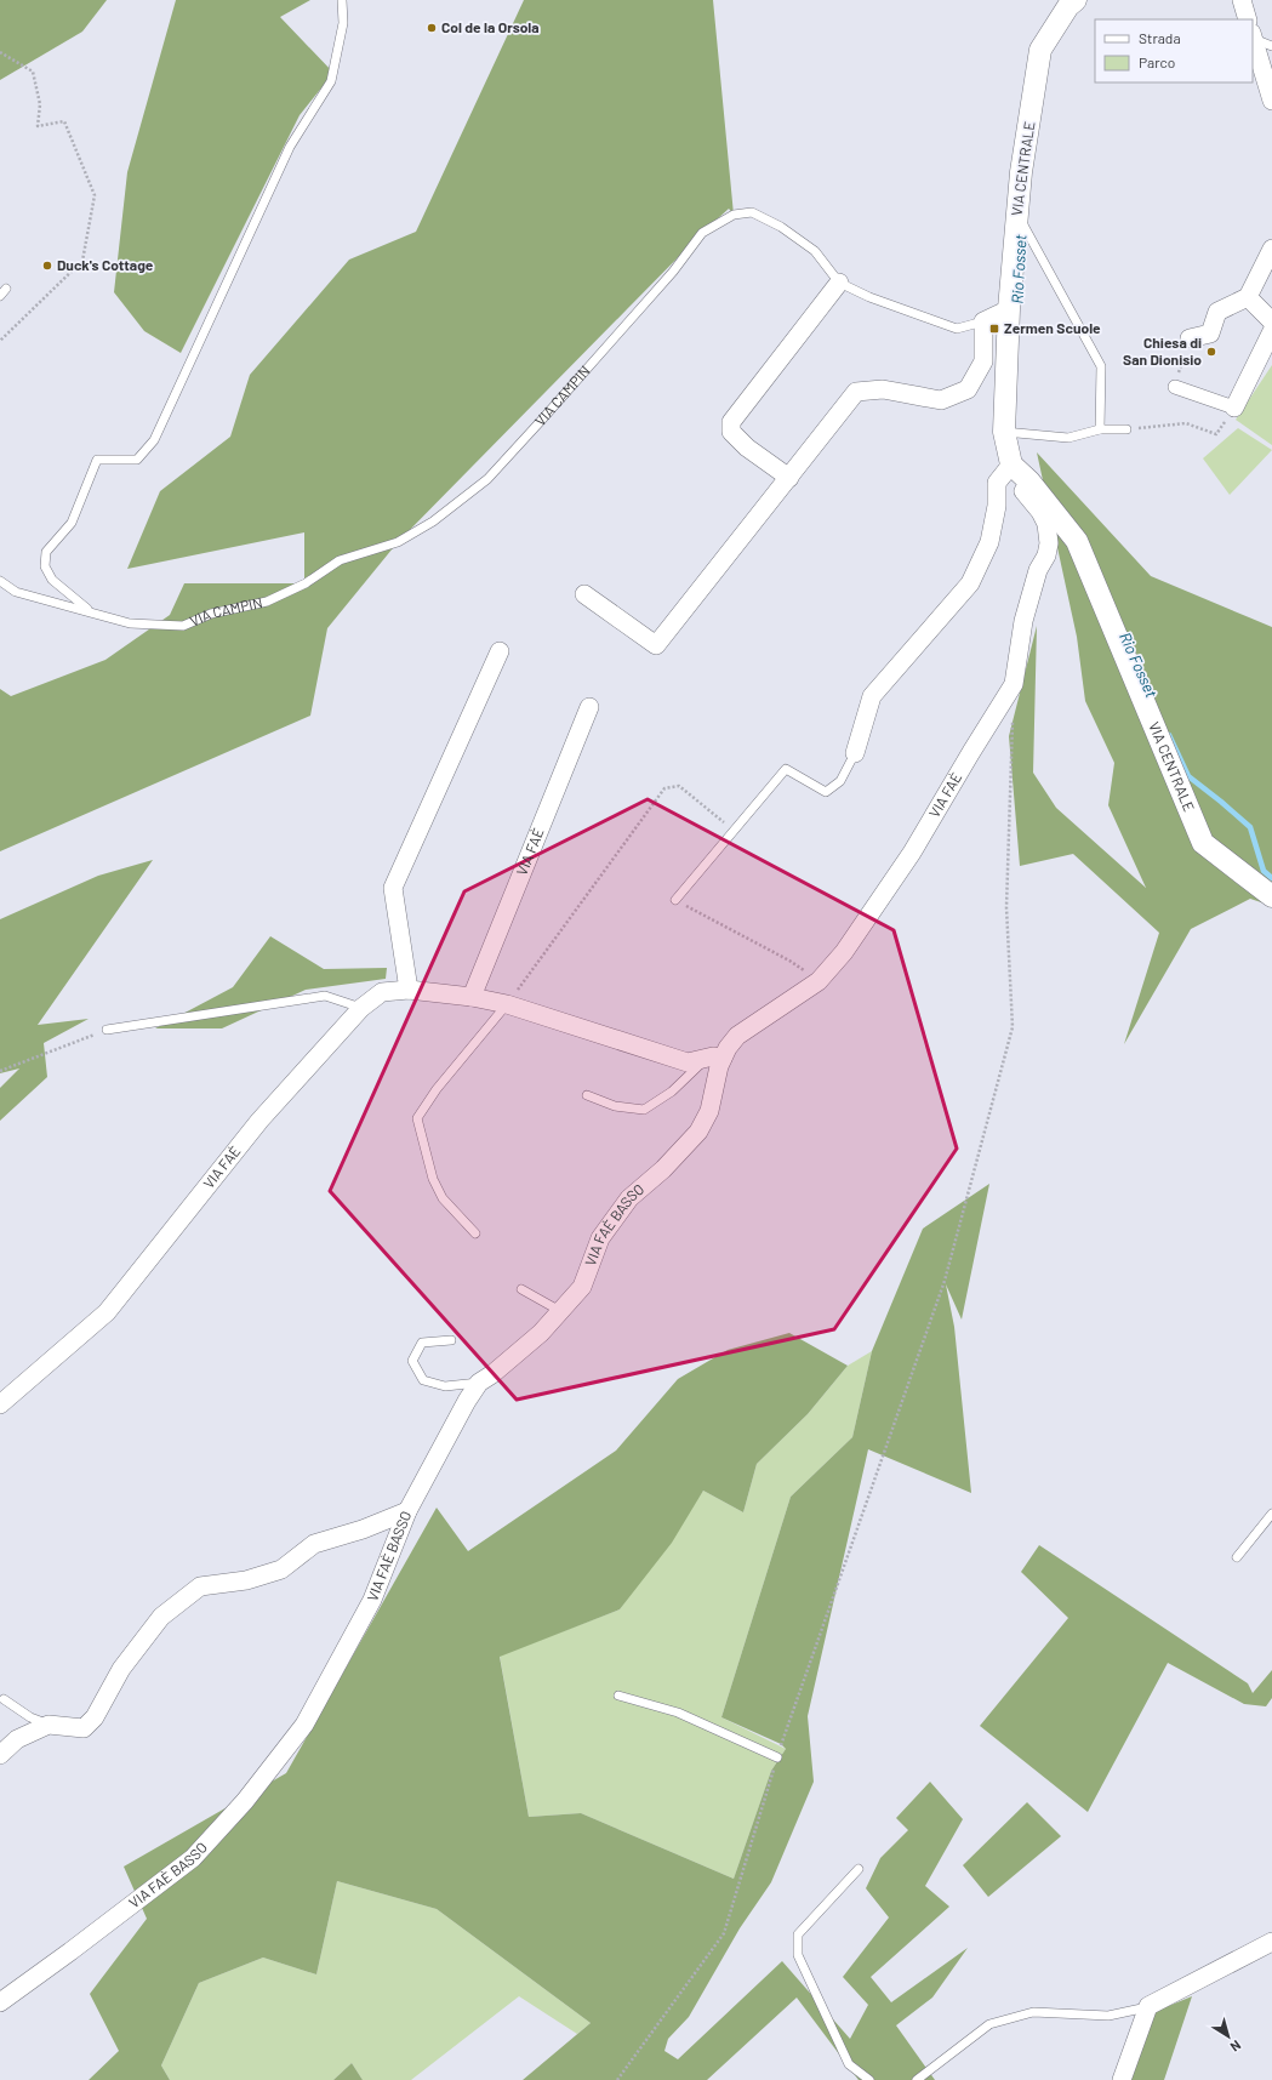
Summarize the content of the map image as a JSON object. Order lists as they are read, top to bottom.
{
  "streets": {
    "street": ["VIA CENTRALE", "VIA FAÈ", "VIA FAÈ BASSO"],
    "lane": ["VIA CAMPIN"]
  },
  "crossings": [
    ["VIA CENTRALE", "VIA FAÈ"],
    ["VIA FAÈ", "VIA FAÈ BASSO"]
  ],
  "water": ["Rio Fosset"],
  "places": {
    "other": ["Col de la Orsola", "Duck's Cottage", "Chiesa di San Dionisio"],
    "transit": ["Zermen Scuole"]
  },
  "legend": ["Strada", "Parco"],
  "north": "bottom right"
}
